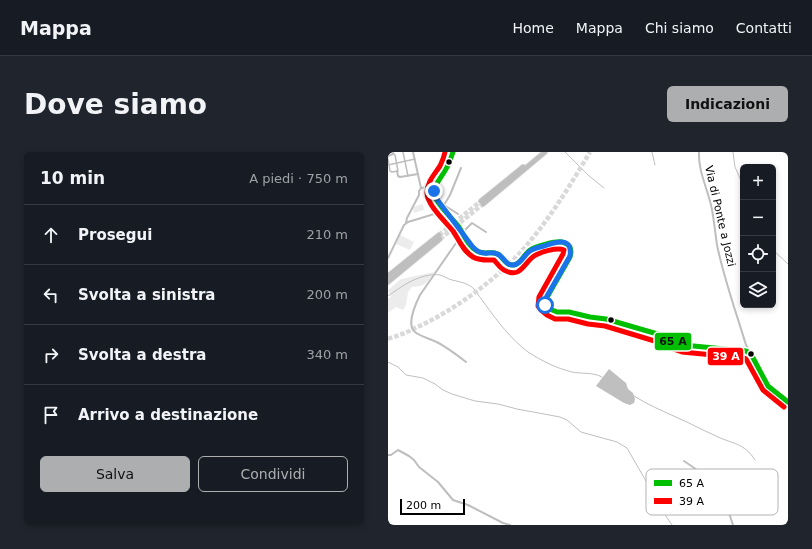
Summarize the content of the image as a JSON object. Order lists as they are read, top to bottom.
{
  "streets": {
    "street": ["Via di Ponte a Jozzi"]
  },
  "legend": ["65 A", "39 A"],
  "scale_bar": "200 m",
  "page": {
    "header": "Mappa",
    "nav": [
      "Home",
      "Mappa",
      "Chi siamo",
      "Contatti"
    ],
    "buttons": [
      "Indicazioni",
      ["Salva", "Condividi"]
    ],
    "title": "Dove siamo",
    "heading": ["10 min", "A piedi · 750 m"],
    "map_buttons": ["+", "−"],
    "list": [
      ["Prosegui", "210 m"],
      ["Svolta a sinistra", "200 m"],
      ["Svolta a destra", "340 m"],
      "Arrivo a destinazione"
    ],
    "scale": "200 m"
  }
}
